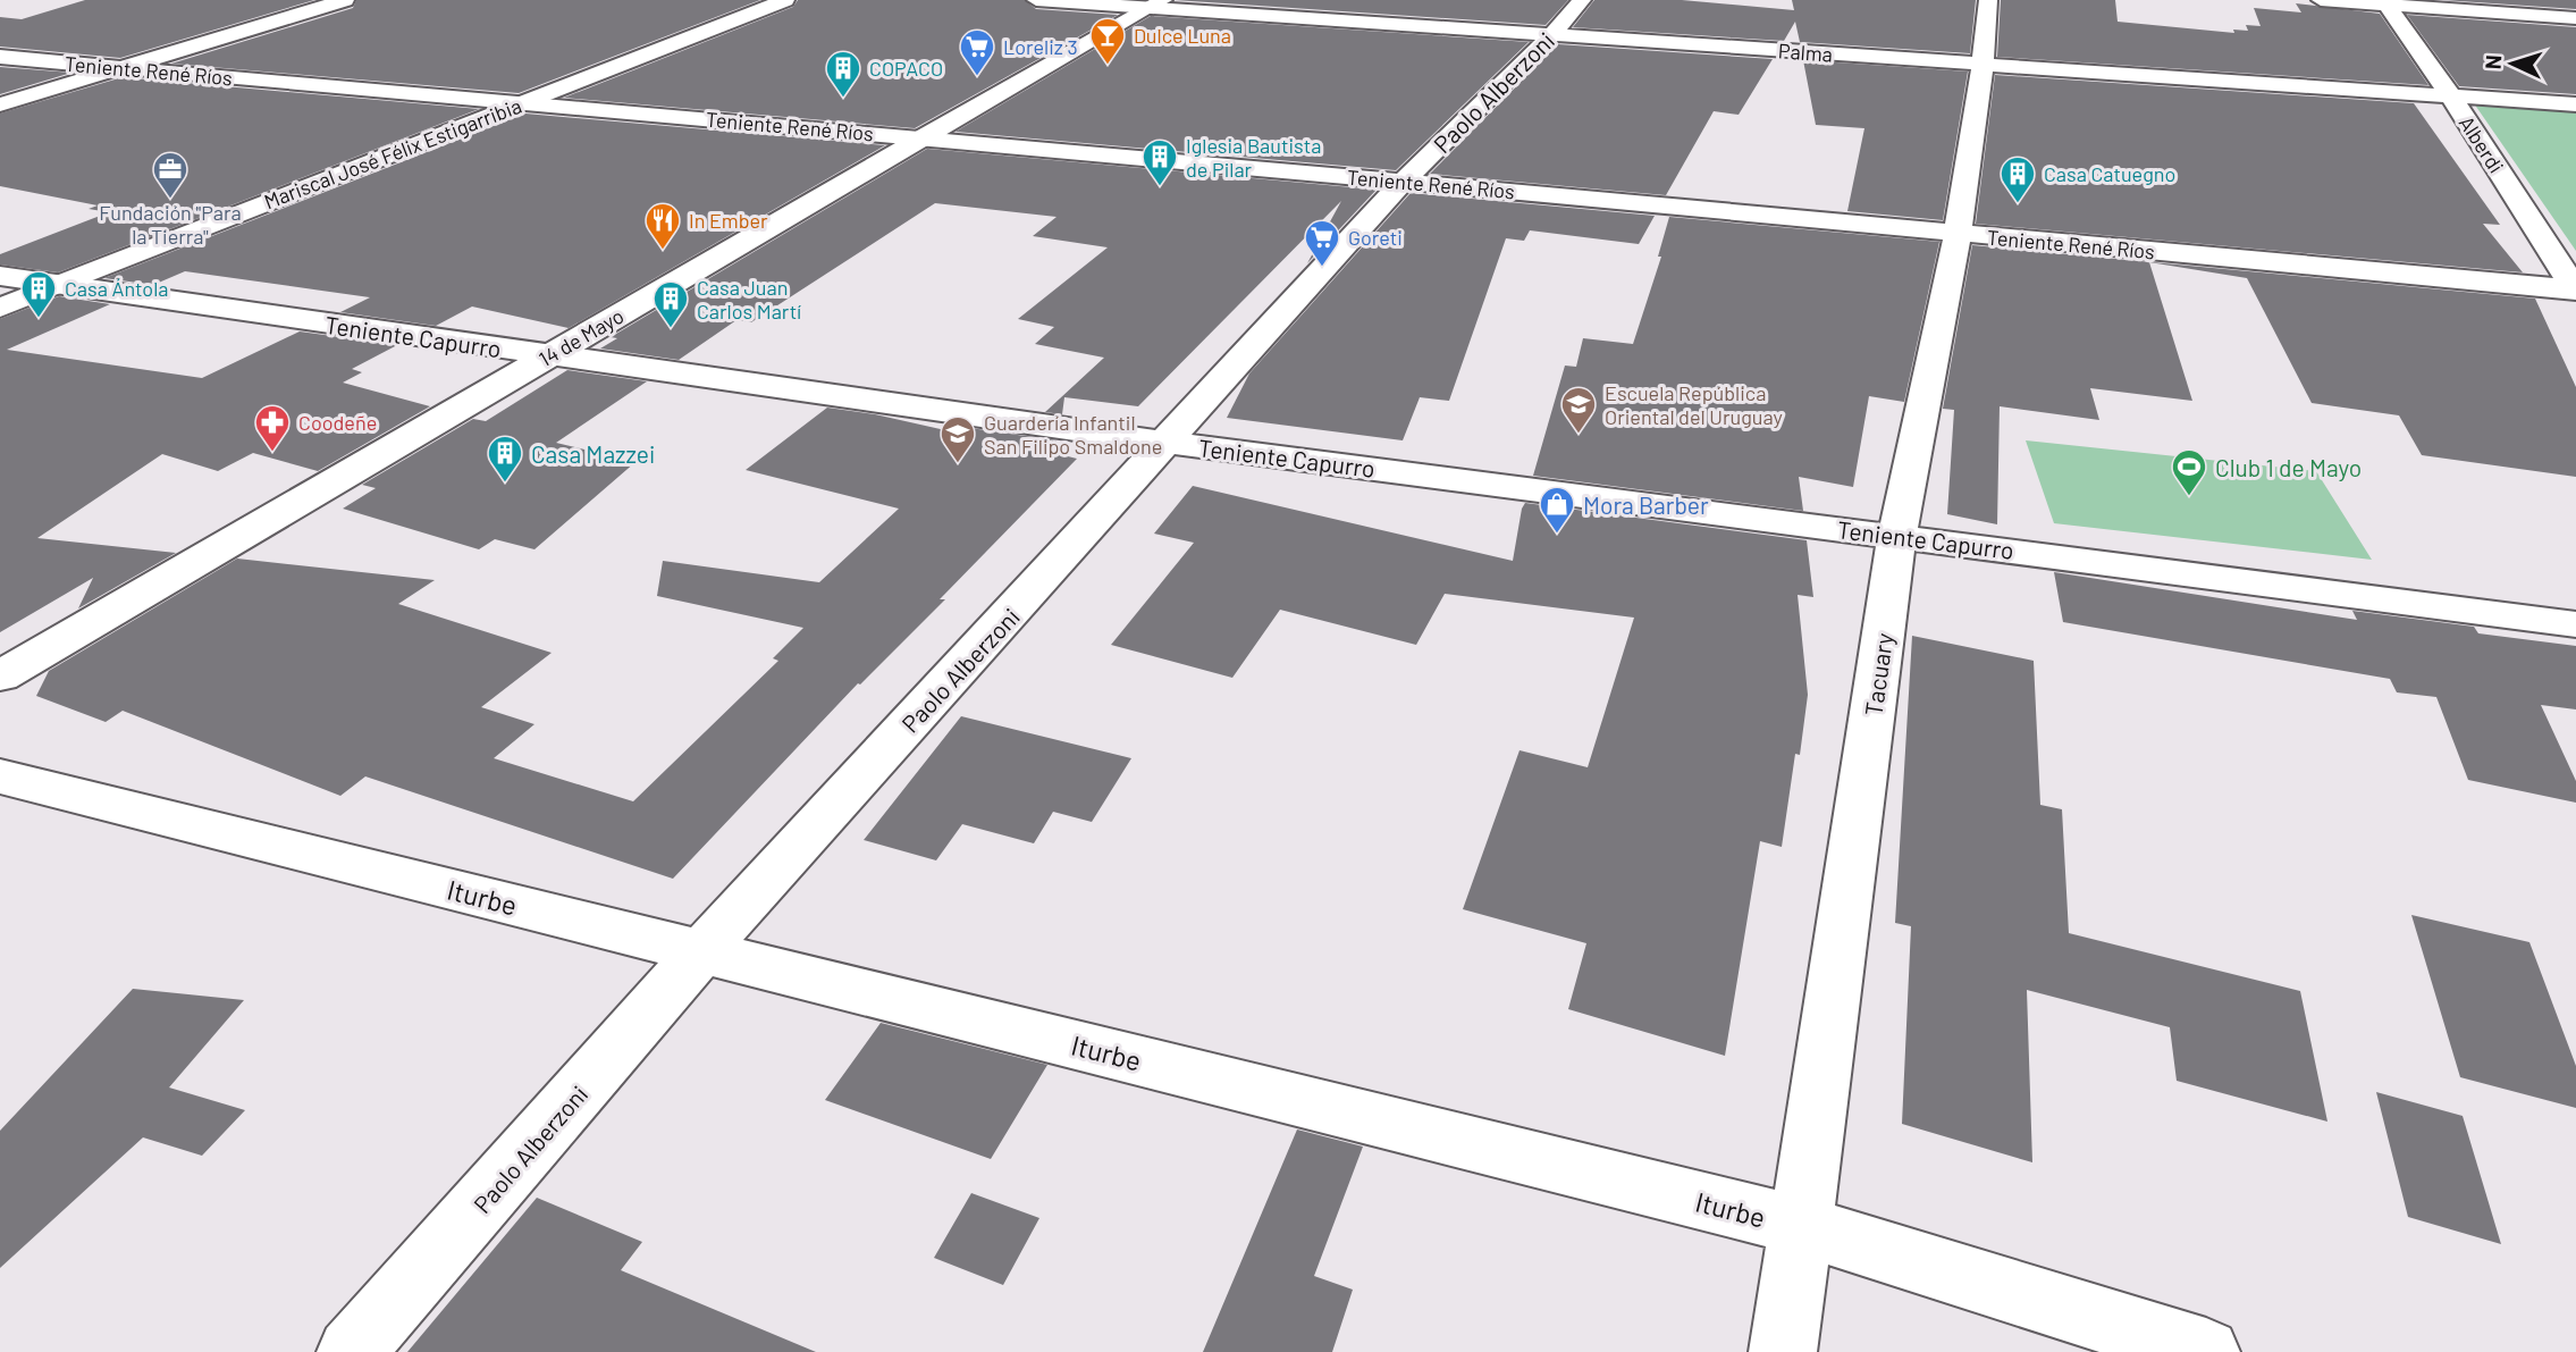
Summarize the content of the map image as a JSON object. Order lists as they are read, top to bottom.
{
  "streets": {
    "street": [
      "Palma",
      "Teniente René Ríos",
      "Paolo Alberzoni",
      "Alberdi",
      "Mariscal José Félix Estigarribia",
      "Teniente Capurro",
      "14 de Mayo",
      "Tacuary",
      "Iturbe"
    ]
  },
  "crossings": [
    ["Palma", "Paolo Alberzoni"],
    ["Palma", "Alberdi"],
    ["Palma", "14 de Mayo"],
    ["Palma", "Tacuary"],
    ["Teniente René Ríos", "Paolo Alberzoni"],
    ["Teniente René Ríos", "Alberdi"],
    ["Teniente René Ríos", "Mariscal José Félix Estigarribia"],
    ["Teniente René Ríos", "14 de Mayo"],
    ["Teniente René Ríos", "Tacuary"],
    ["Paolo Alberzoni", "Teniente Capurro"],
    ["Paolo Alberzoni", "Iturbe"],
    ["Mariscal José Félix Estigarribia", "Teniente Capurro"],
    ["Teniente Capurro", "14 de Mayo"],
    ["Teniente Capurro", "Tacuary"],
    ["Tacuary", "Iturbe"]
  ],
  "places": {
    "bar": ["Dulce Luna"],
    "supermarket": ["Loreliz 3", "Goreti"],
    "building": [
      "COPACO",
      "Iglesia Bautista de Pilar",
      "Casa Catuegno",
      "Casa Ántola",
      "Casa Juan Carlos Martí",
      "Casa Mazzei"
    ],
    "office": ["Fundación \"Para la Tierra\""],
    "restaurant": ["In Ember"],
    "school or university": ["Escuela República Oriental del Uruguay", "Guardería Infantil San Filipo Smaldone"],
    "pharmacy": ["Coodeñe"],
    "sports": ["Club 1 de Mayo"],
    "shop": ["Mora Barber"]
  },
  "north": "left"
}
